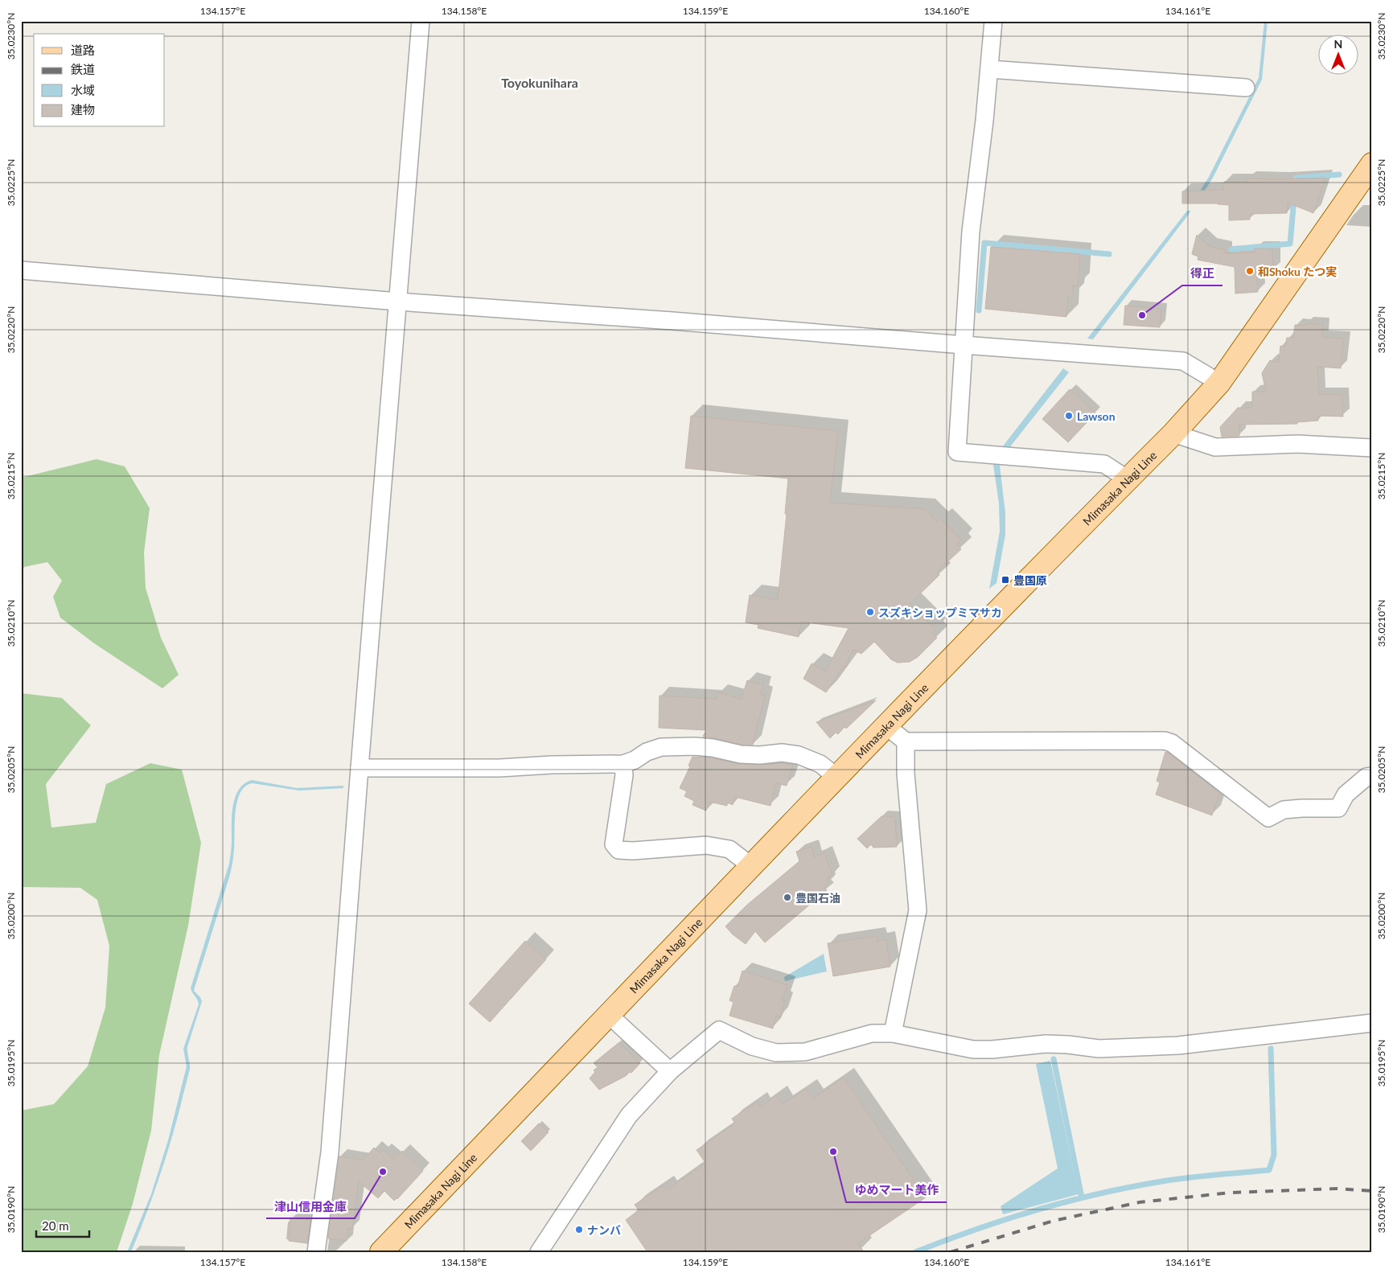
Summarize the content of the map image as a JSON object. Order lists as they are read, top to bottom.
{
  "streets": {
    "main road": ["Mimasaka Nagi Line"]
  },
  "districts": ["Toyokunihara"],
  "places": {
    "other": [
      "和Shoku たつ実",
      "得正",
      "Lawson",
      "スズキショップミマサカ",
      "豊国石油",
      "ゆめマート美作",
      "津山信用金庫",
      "ナンバ"
    ],
    "transit": ["豊国原"]
  },
  "legend": [
    "道路",
    "鉄道",
    "水域",
    "建物"
  ],
  "scale_bar": "20 m",
  "north": "top",
  "coordinates": [
    "134.157°E",
    "134.158°E",
    "134.159°E",
    "134.160°E",
    "134.161°E",
    "35.0230°N",
    "35.0225°N",
    "35.0220°N",
    "35.0215°N",
    "35.0210°N",
    "35.0205°N",
    "35.0200°N",
    "35.0195°N",
    "35.0190°N"
  ]
}
